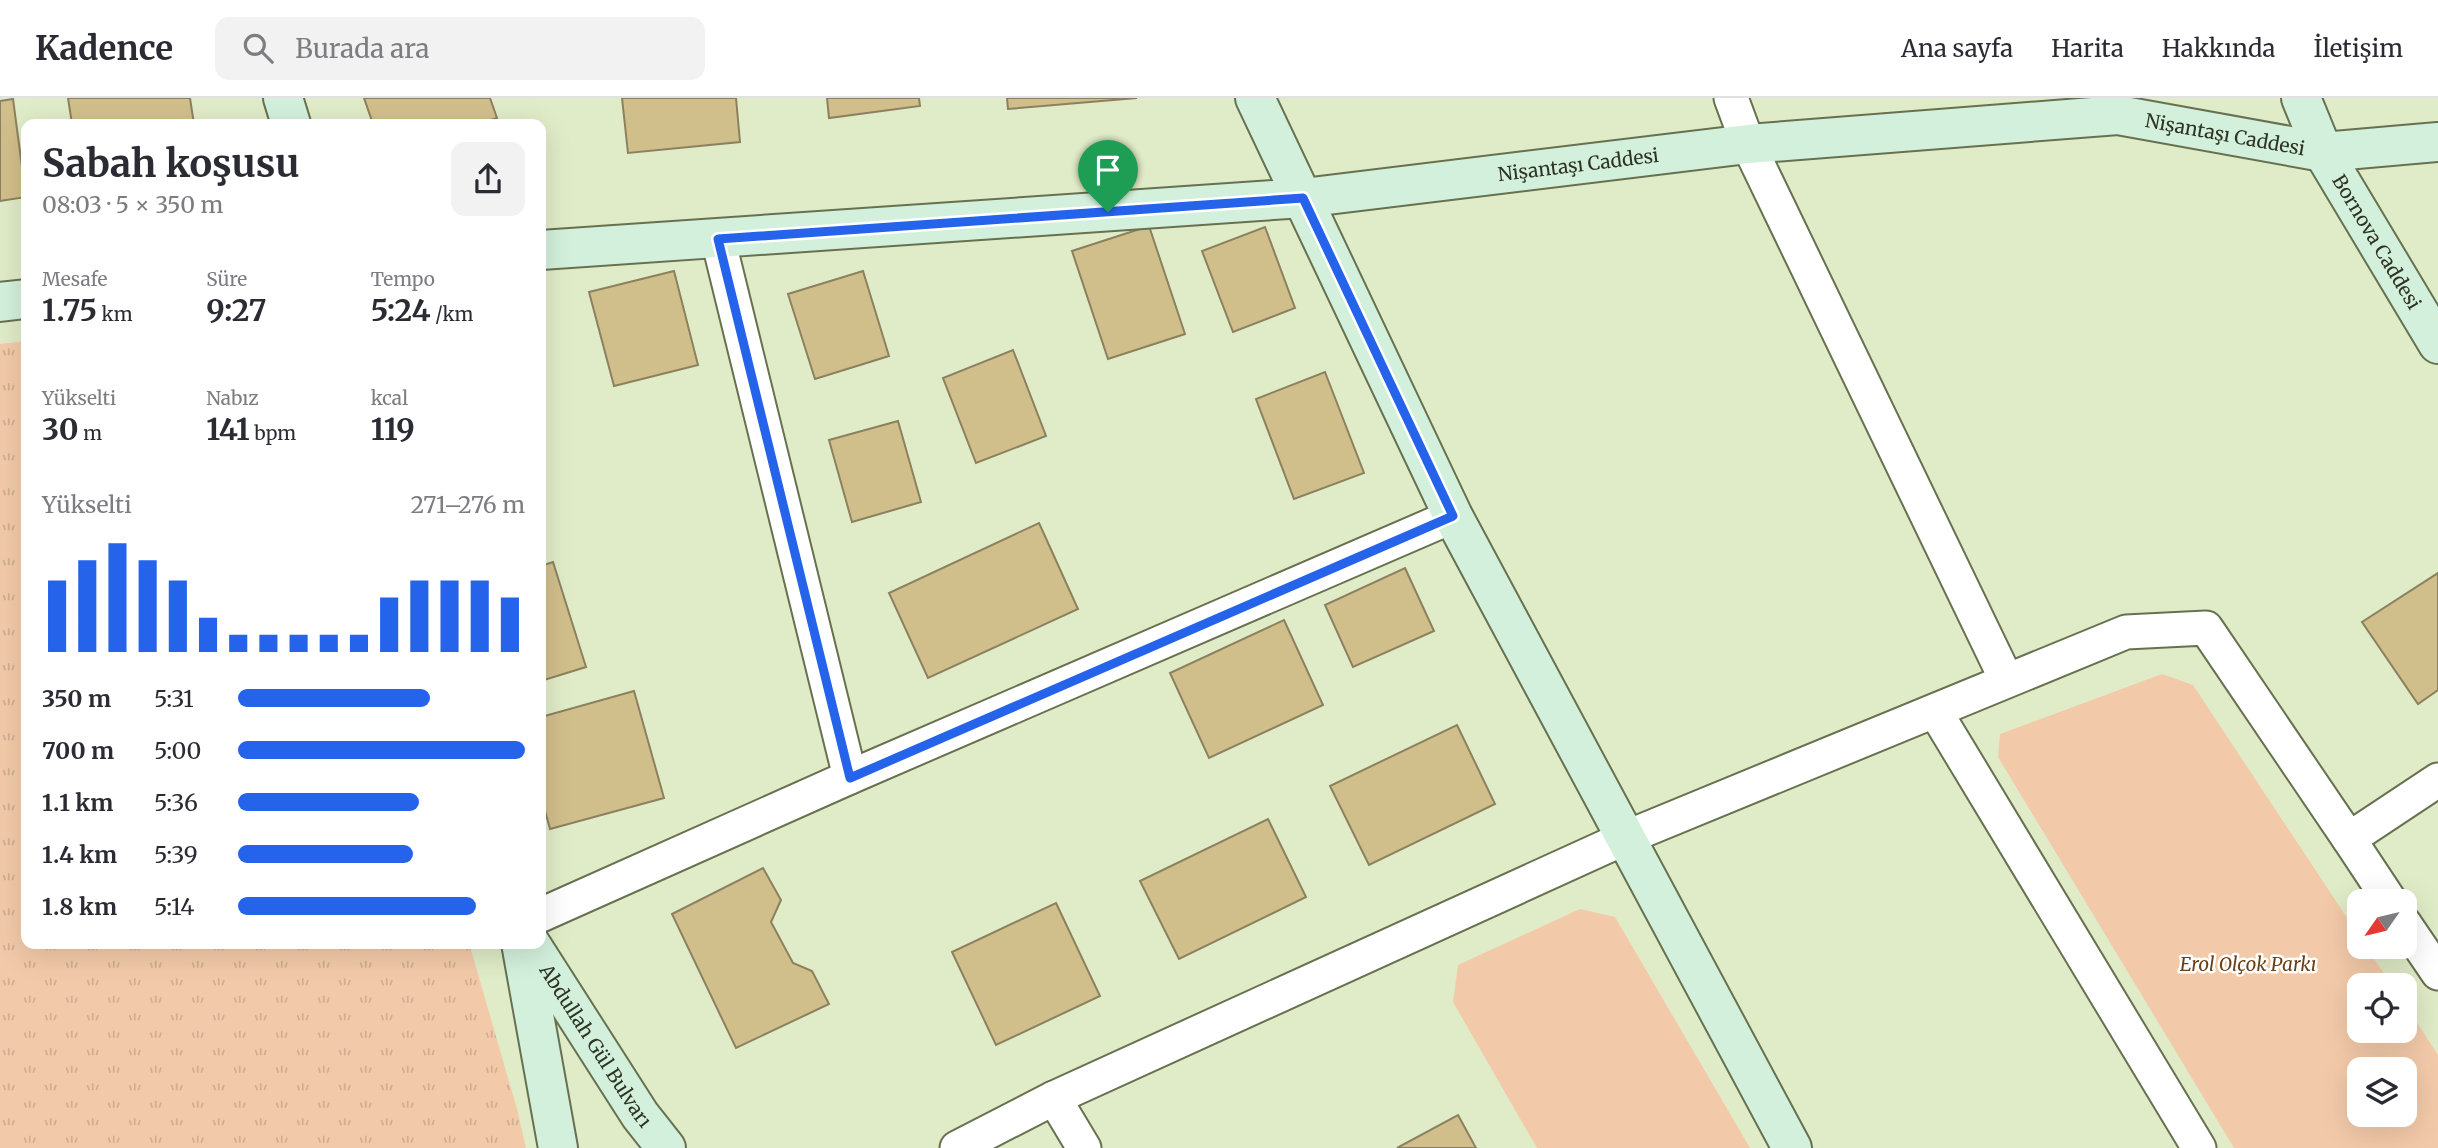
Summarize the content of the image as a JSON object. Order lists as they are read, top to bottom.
{
  "streets": {
    "street": ["Nişantaşı Caddesi", "Bornova Caddesi", "Abdullah Gül Bulvarı"]
  },
  "crossings": [
    ["Nişantaşı Caddesi", "Bornova Caddesi"]
  ],
  "parks": ["Erol Olçok Parkı"],
  "north": "bottom left",
  "page": {
    "header": "Kadence",
    "search": "Burada ara",
    "nav": [
      "Ana sayfa",
      "Harita",
      "Hakkında",
      "İletişim"
    ],
    "heading": ["Sabah koşusu", "08:03 · 5 × 350 m"],
    "stats": [
      ["Mesafe", "1.75 km"],
      ["Süre", "9:27"],
      ["Tempo", "5:24 /km"],
      ["Yükselti", "30 m"],
      ["Nabız", "141 bpm"],
      ["kcal", "119"]
    ],
    "chart": ["Yükselti", "271–276 m"],
    "list": [
      {
        "name": "350 m",
        "note": "5:31"
      },
      {
        "name": "700 m",
        "note": "5:00"
      },
      {
        "name": "1.1 km",
        "note": "5:36"
      },
      {
        "name": "1.4 km",
        "note": "5:39"
      },
      {
        "name": "1.8 km",
        "note": "5:14"
      }
    ]
  }
}
